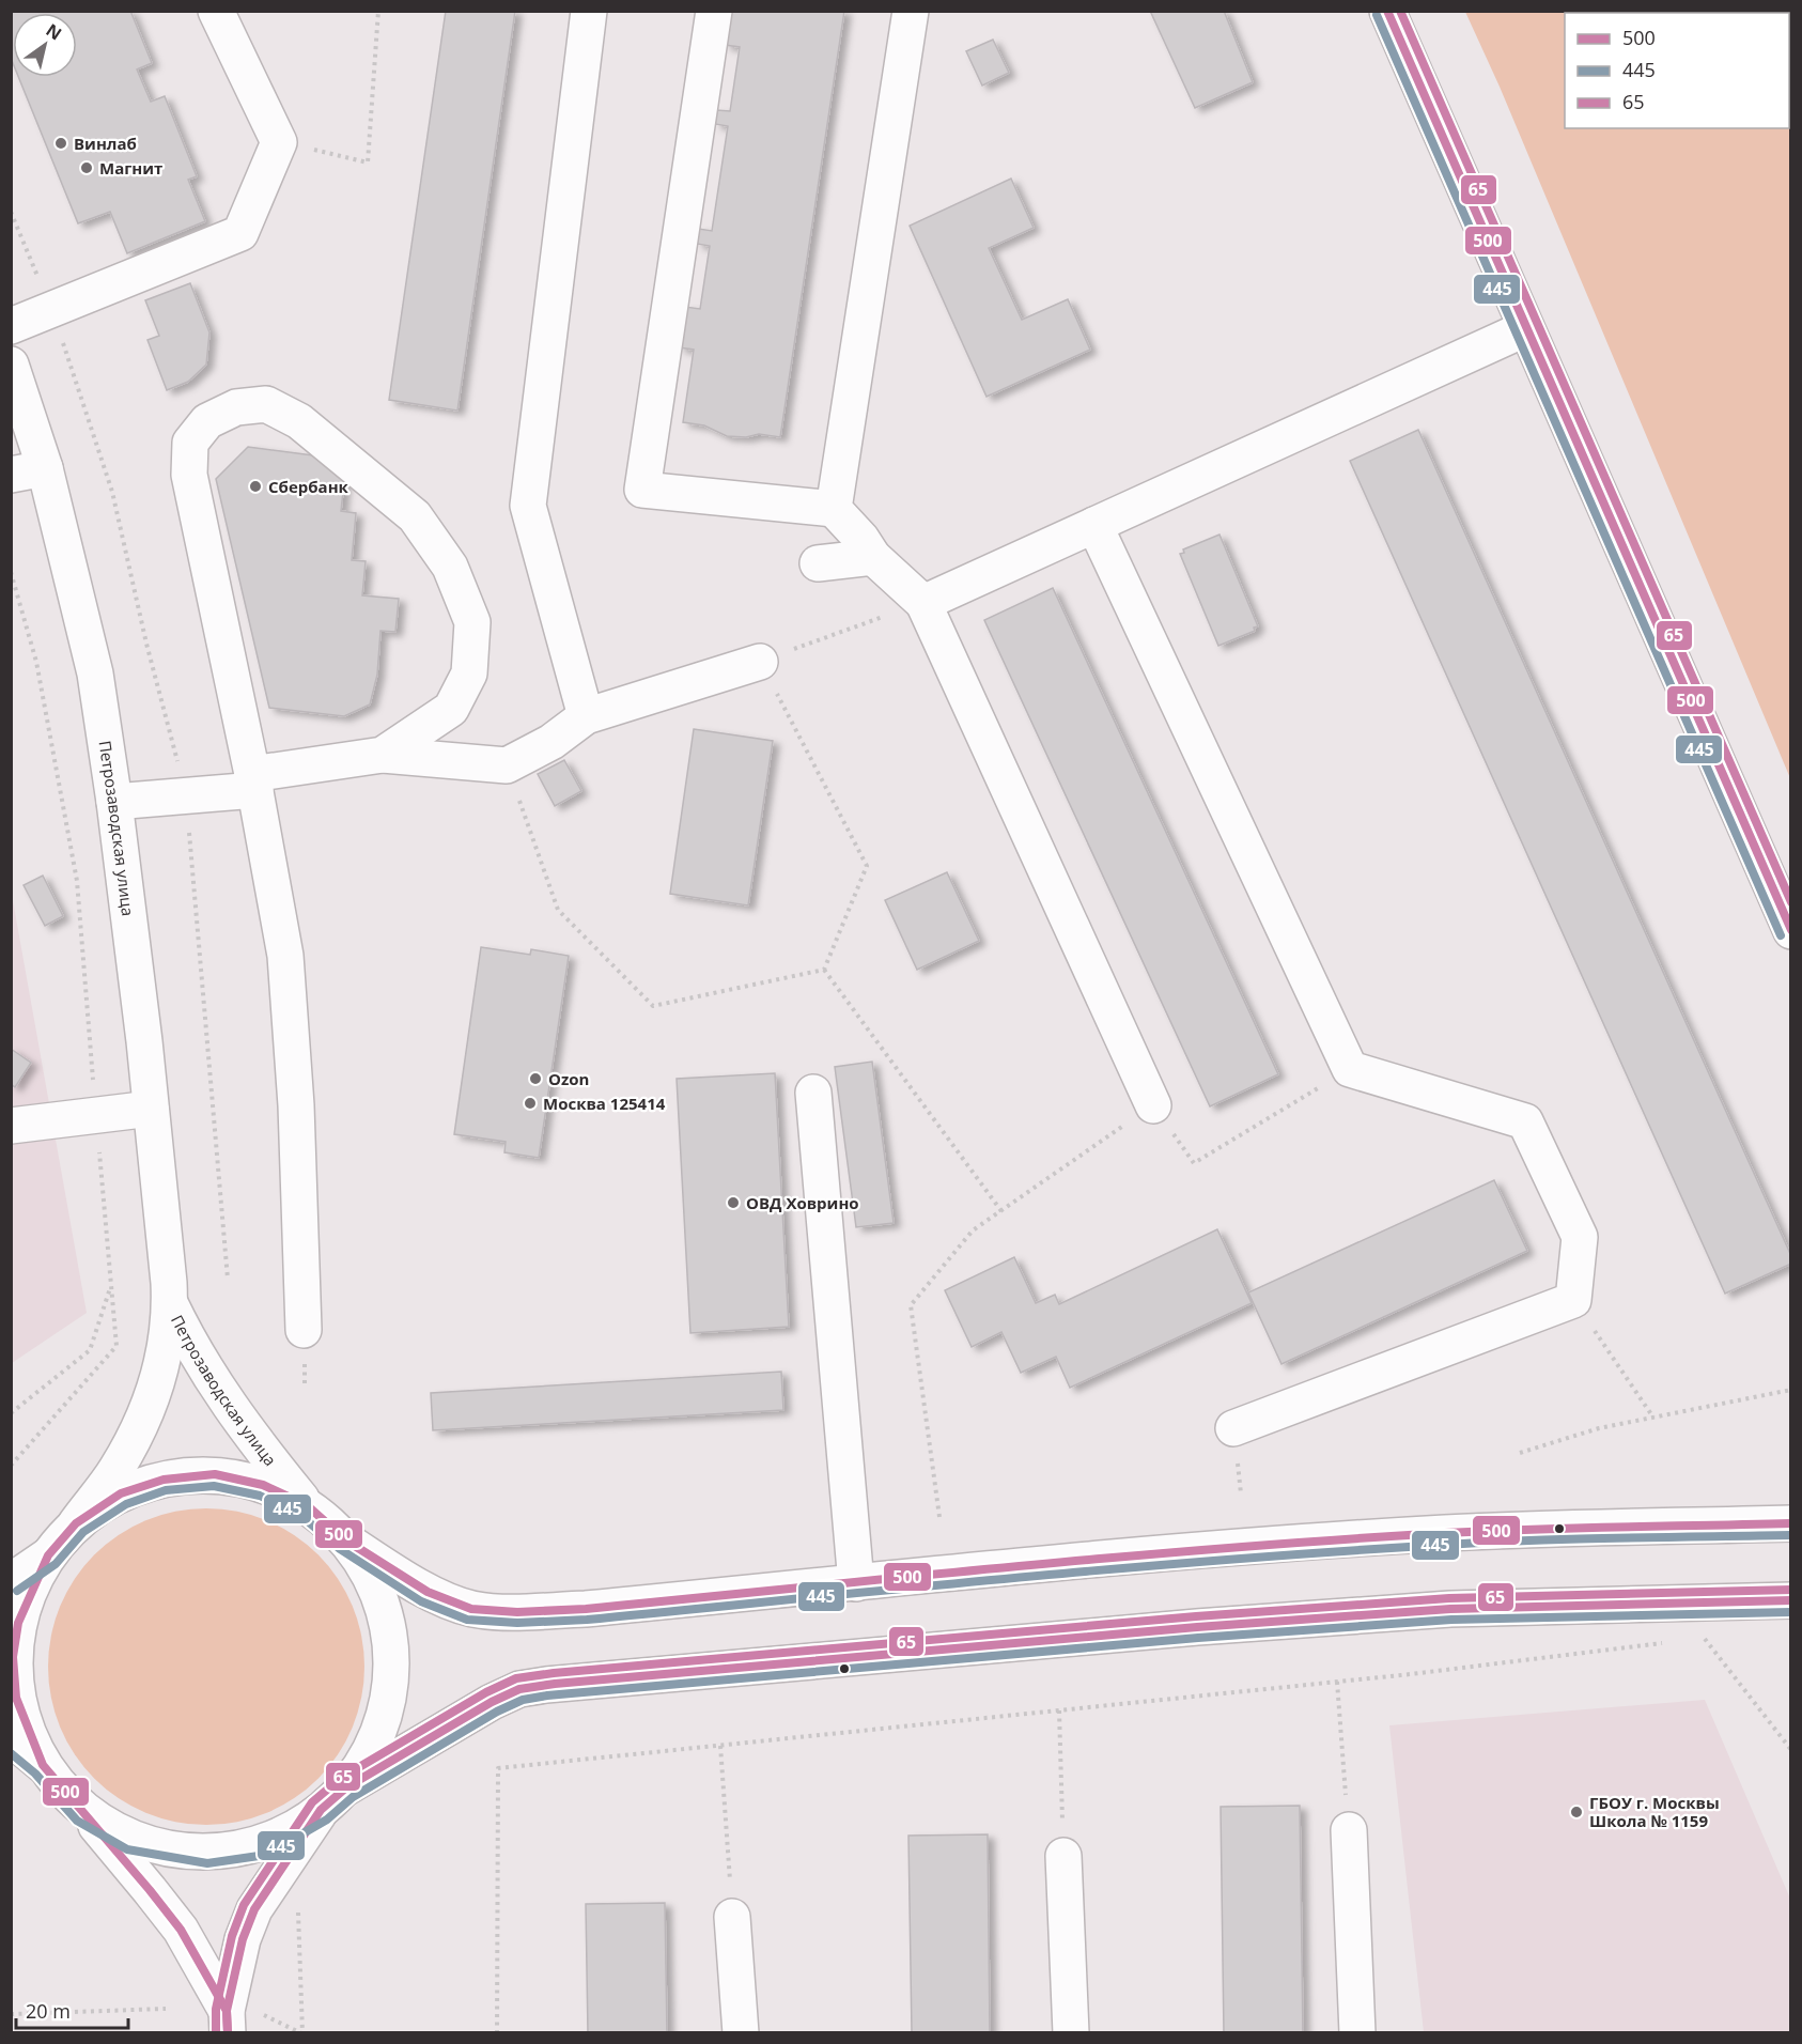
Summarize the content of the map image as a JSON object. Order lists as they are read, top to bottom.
{
  "streets": {
    "main road": ["Петрозаводская улица"]
  },
  "places": [
    "Винлаб",
    "Магнит",
    "Сбербанк",
    "Ozon",
    "Москва 125414",
    "ОВД Ховрино",
    "ГБОУ г. Москвы Школа № 1159"
  ],
  "lines": ["transit line 500", "transit line 65", "transit line 445"],
  "legend": ["500", "445", "65"],
  "scale_bar": "20 m",
  "north": "top right"
}
